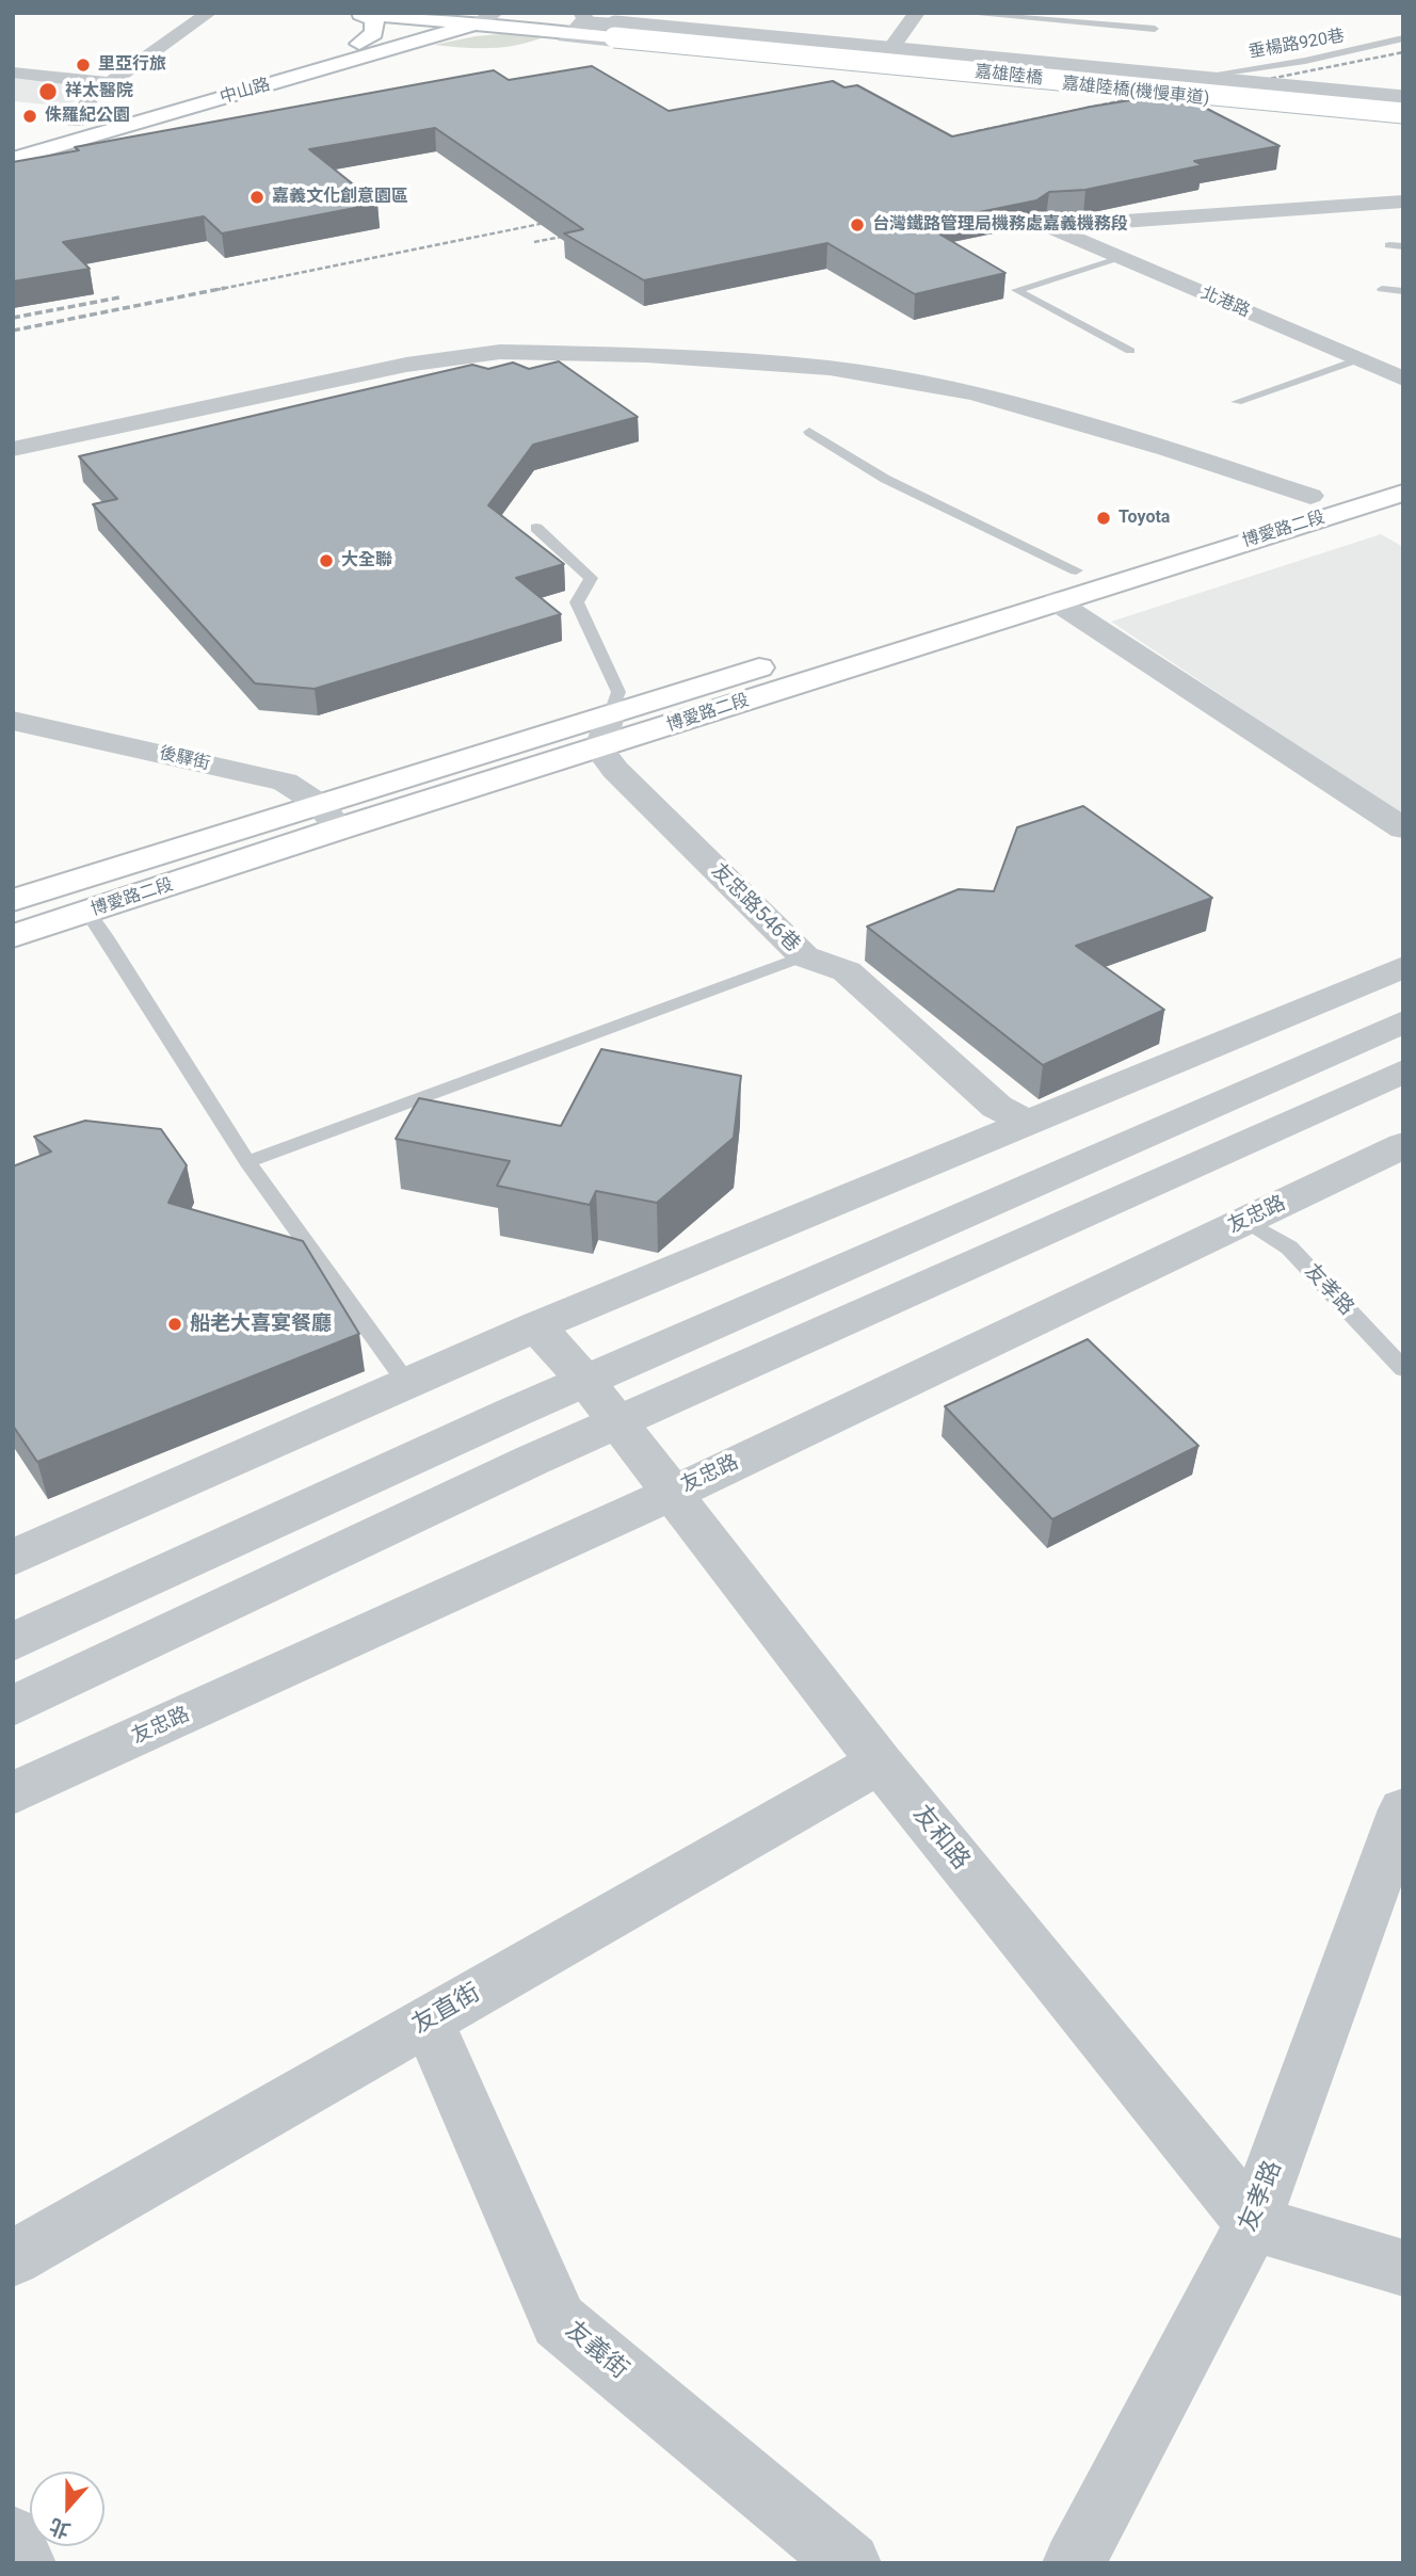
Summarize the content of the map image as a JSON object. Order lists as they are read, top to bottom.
{
  "streets": {
    "main road": ["嘉雄陸橋", "中山路", "博愛路二段"],
    "street": [
      "嘉雄陸橋(機慢車道)",
      "北港路",
      "後驛街",
      "友忠路546巷",
      "友忠路",
      "友孝路",
      "友和路",
      "友直街",
      "友義街"
    ],
    "lane": ["垂楊路920巷"]
  },
  "crossings": [
    ["嘉雄陸橋", "嘉雄陸橋(機慢車道)"],
    ["博愛路二段", "後驛街"],
    ["博愛路二段", "友忠路546巷"],
    ["友忠路", "友孝路"],
    ["友忠路", "友和路"],
    ["友孝路", "友和路"],
    ["友和路", "友直街"],
    ["友直街", "友義街"]
  ],
  "places": [
    "里亞行旅",
    "祥太醫院",
    "侏羅紀公園",
    "嘉義文化創意園區",
    "台灣鐵路管理局機務處嘉義機務段",
    "Toyota",
    "大全聯",
    "船老大喜宴餐廳"
  ],
  "north": "bottom"
}
